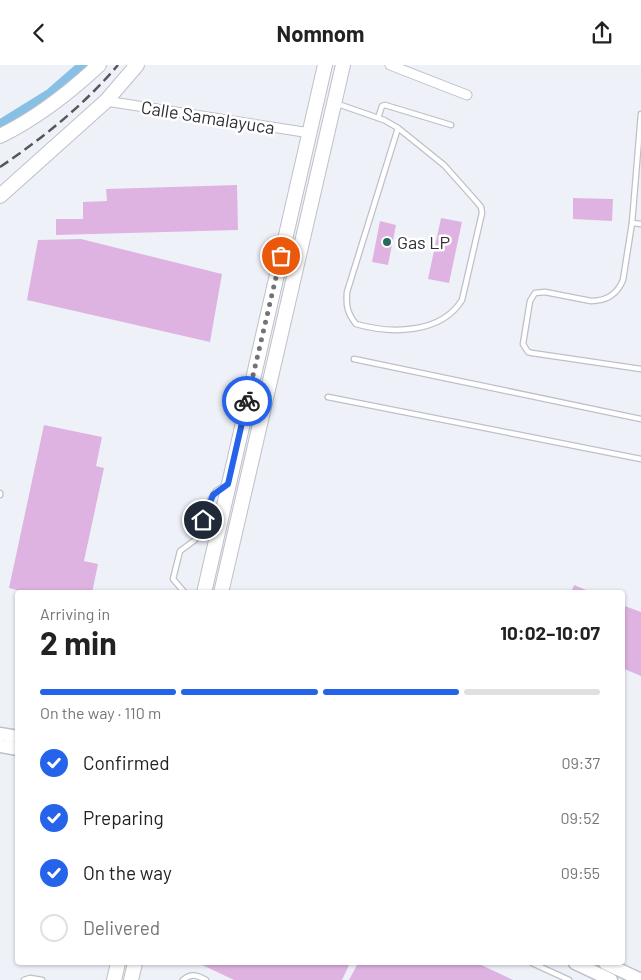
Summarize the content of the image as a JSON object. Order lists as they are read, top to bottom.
{
  "streets": {
    "street": ["Calle Samalayuca"]
  },
  "places": ["Gas LP"],
  "page": {
    "header": "Nomnom",
    "heading": ["2 min", "Arriving in", "10:02–10:07"],
    "bar": "On the way · 110 m",
    "list": [
      ["Confirmed", "09:37"],
      ["Preparing", "09:52"],
      ["On the way", "09:55"],
      "Delivered"
    ]
  }
}
